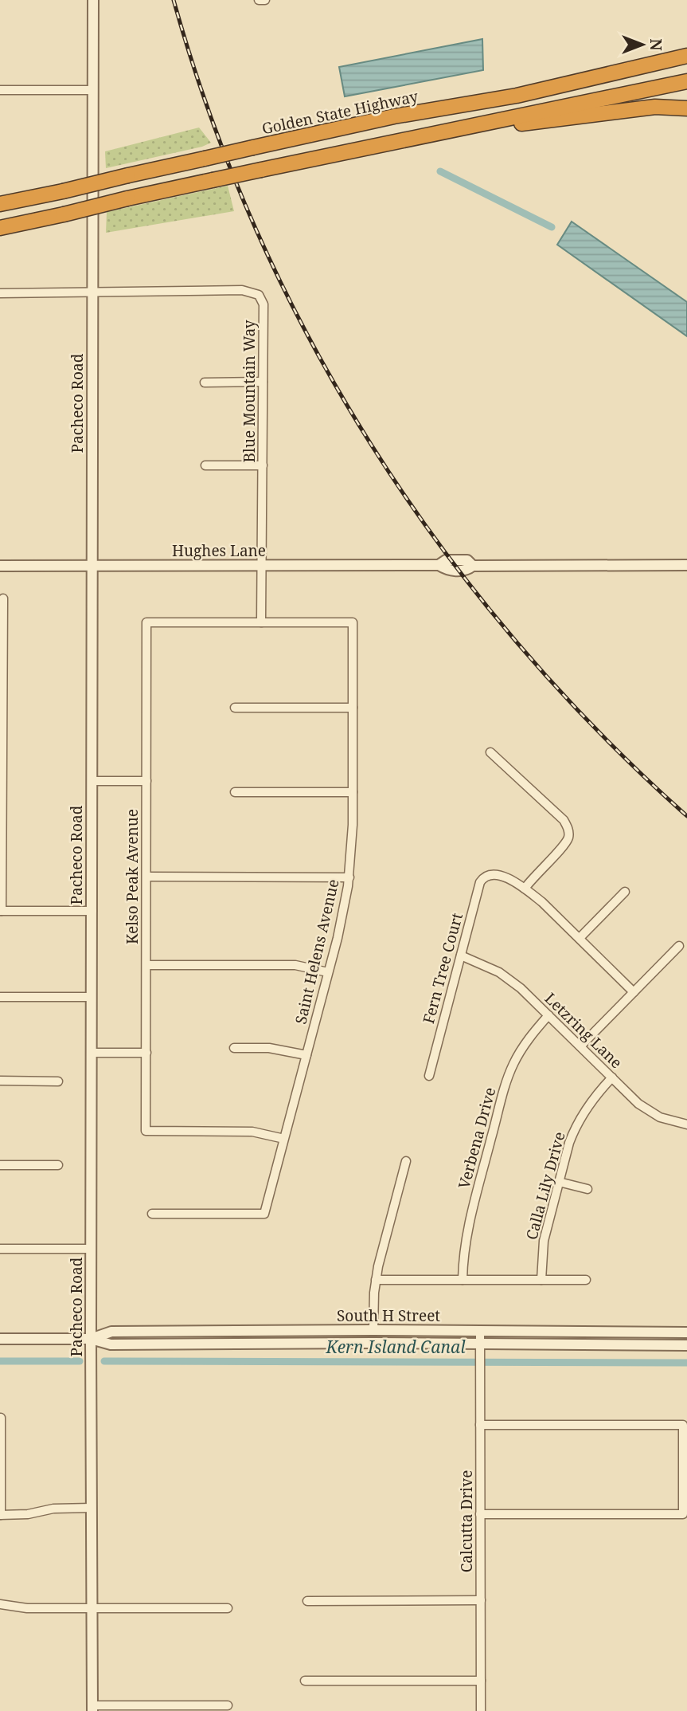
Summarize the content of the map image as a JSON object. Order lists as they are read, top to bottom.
{
  "streets": {
    "highway": ["Golden State Highway"],
    "street": [
      "Blue Mountain Way",
      "Pacheco Road",
      "Hughes Lane",
      "Kelso Peak Avenue",
      "Saint Helens Avenue",
      "Fern Tree Court",
      "Letzring Lane",
      "Verbena Drive",
      "Calla Lily Drive",
      "South H Street",
      "Calcutta Drive"
    ]
  },
  "crossings": [
    ["Blue Mountain Way", "Pacheco Road"],
    ["Blue Mountain Way", "Hughes Lane"],
    ["Blue Mountain Way", "Kelso Peak Avenue"],
    ["Blue Mountain Way", "Saint Helens Avenue"],
    ["Pacheco Road", "Hughes Lane"],
    ["Pacheco Road", "South H Street"],
    ["Kelso Peak Avenue", "Saint Helens Avenue"],
    ["Fern Tree Court", "Letzring Lane"],
    ["Letzring Lane", "Verbena Drive"],
    ["Letzring Lane", "Calla Lily Drive"],
    ["South H Street", "Calcutta Drive"]
  ],
  "water": ["Kern Island Canal"],
  "north": "right"
}
